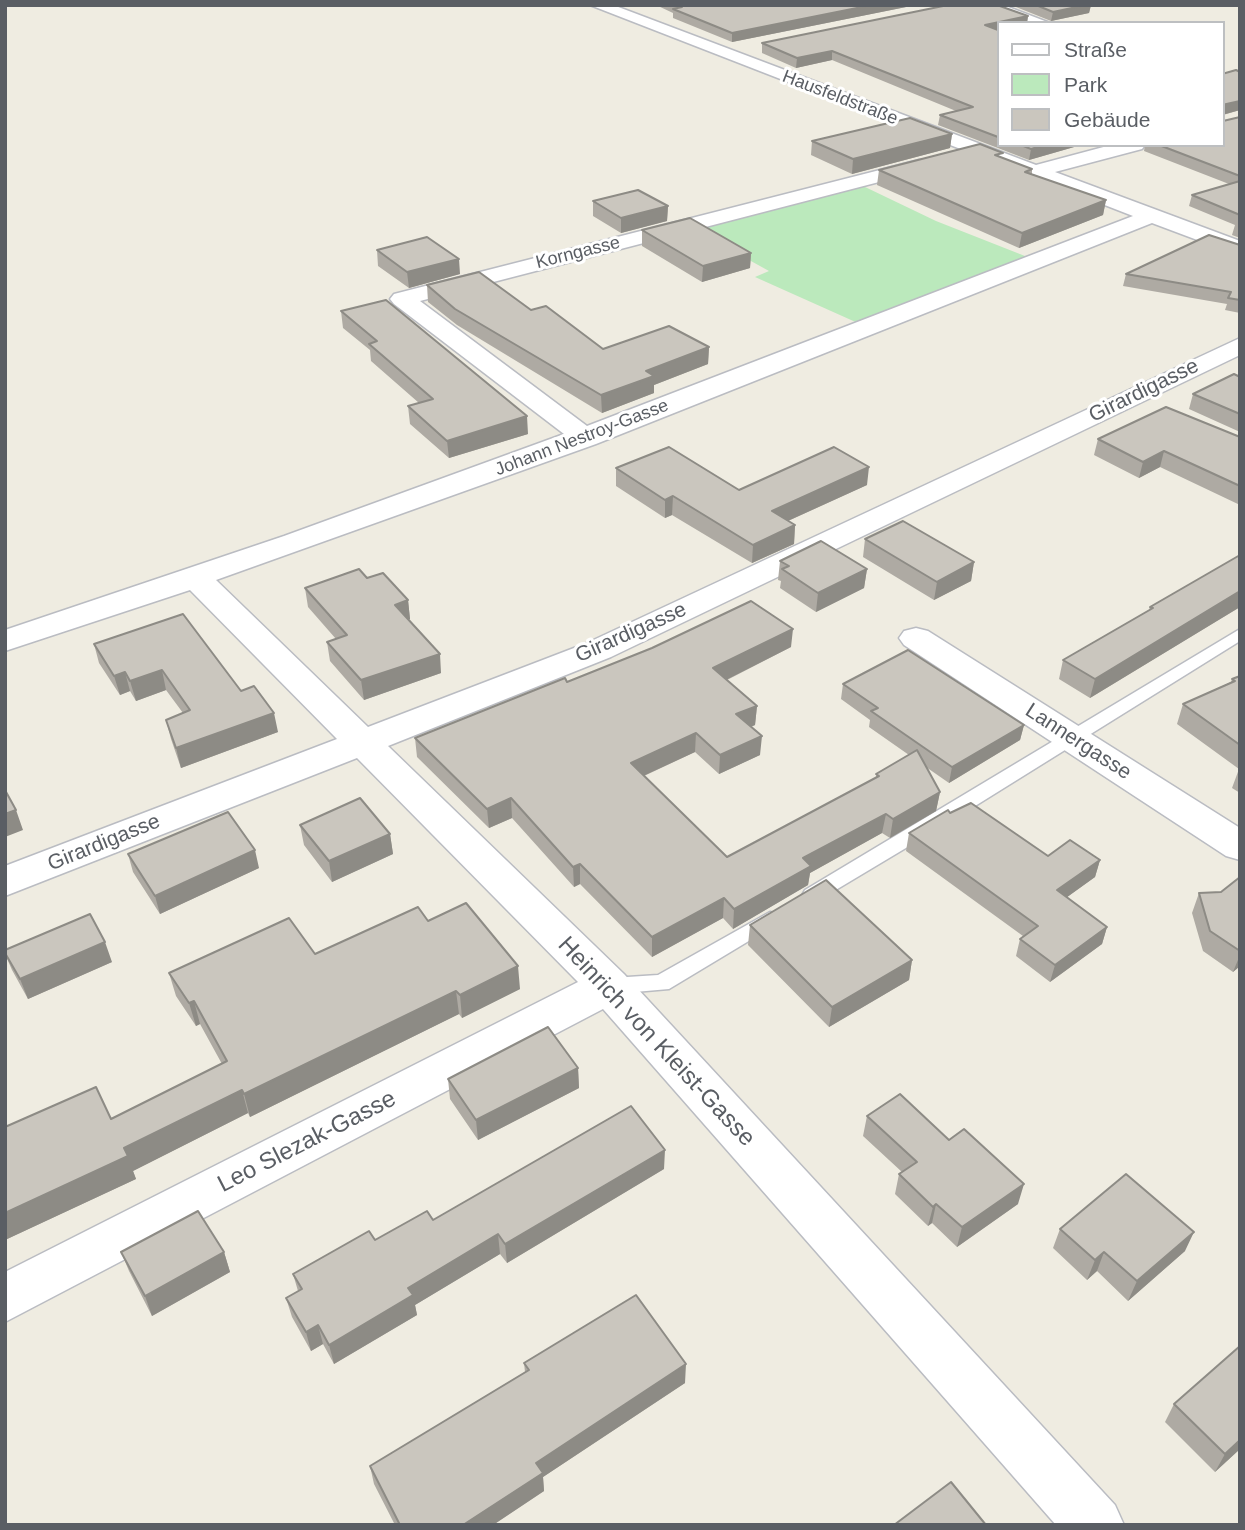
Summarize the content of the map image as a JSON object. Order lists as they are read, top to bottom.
{
  "streets": {
    "street": [
      "Hausfeldstraße",
      "Korngasse",
      "Girardigasse",
      "Johann Nestroy-Gasse",
      "Lannergasse",
      "Heinrich von Kleist-Gasse",
      "Leo Slezak-Gasse"
    ]
  },
  "crossings": [
    ["Hausfeldstraße", "Korngasse"],
    ["Hausfeldstraße", "Johann Nestroy-Gasse"],
    ["Korngasse", "Johann Nestroy-Gasse"],
    ["Girardigasse", "Heinrich von Kleist-Gasse"],
    ["Johann Nestroy-Gasse", "Heinrich von Kleist-Gasse"],
    ["Heinrich von Kleist-Gasse", "Leo Slezak-Gasse"]
  ],
  "legend": ["Straße", "Park", "Gebäude"]
}
